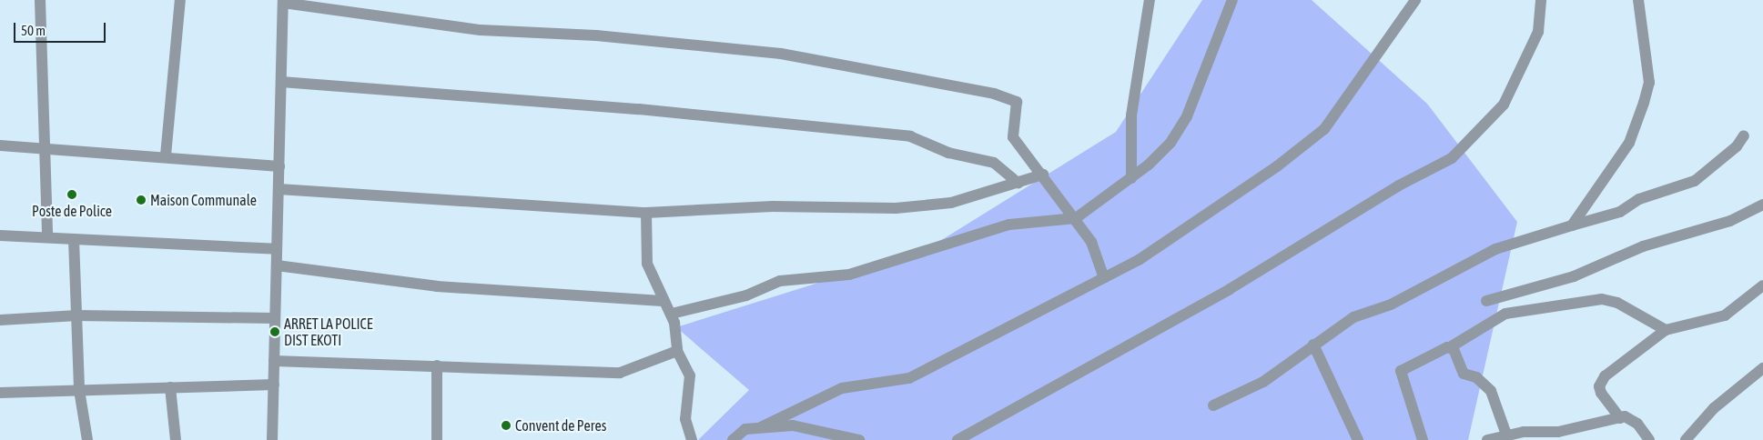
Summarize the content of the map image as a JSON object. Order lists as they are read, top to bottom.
{
  "places": [
    "Poste de Police",
    "Maison Communale",
    "ARRET LA POLICE DIST EKOTI",
    "Convent de Peres"
  ],
  "scale_bar": "50 m"
}
